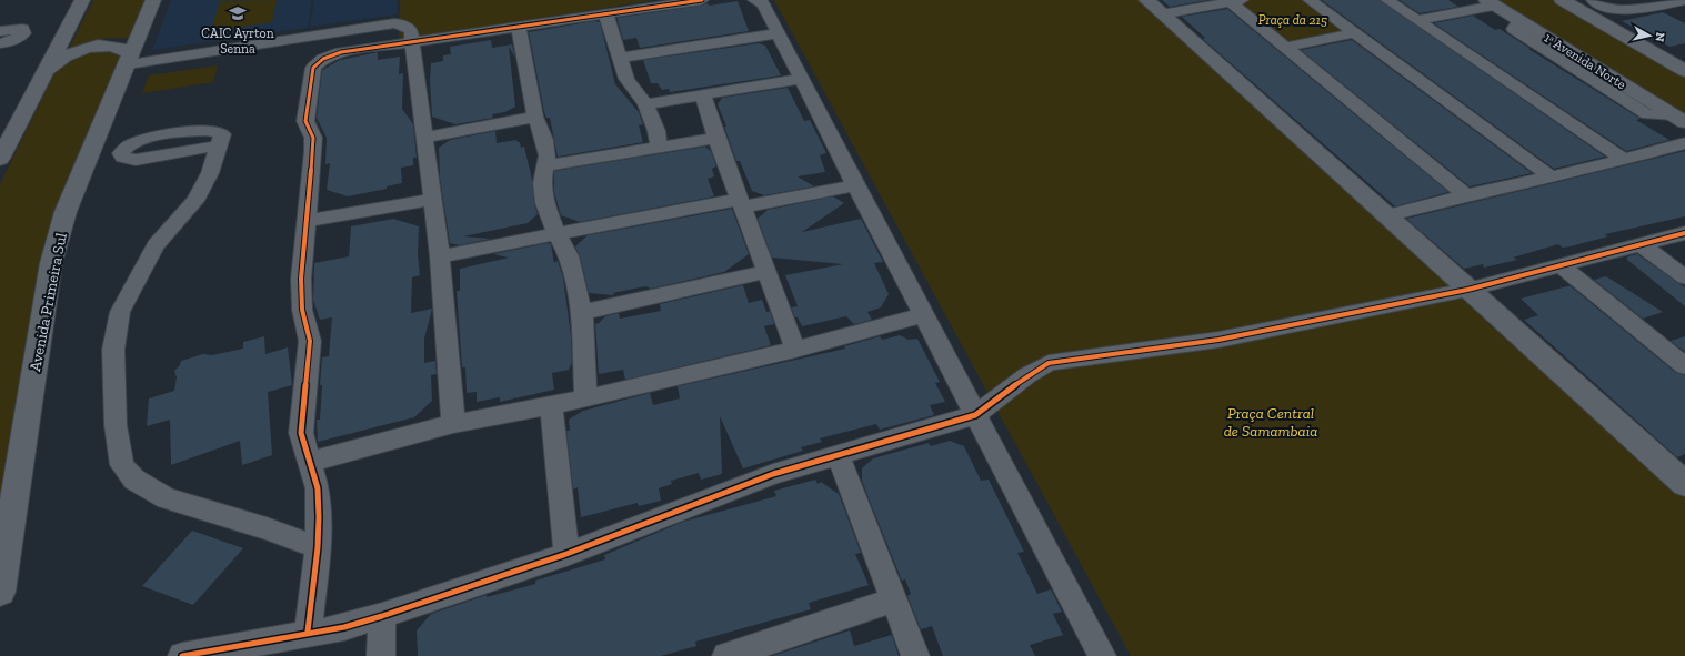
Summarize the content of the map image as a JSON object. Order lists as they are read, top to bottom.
{
  "streets": {
    "main road": ["1ᵃ Avenida Norte", "Avenida Primeira Sul"]
  },
  "parks": ["Praça da 215", "Praça Central de Samambaia"],
  "places": {
    "school or university": ["CAIC Ayrton Senna"]
  },
  "north": "right"
}
